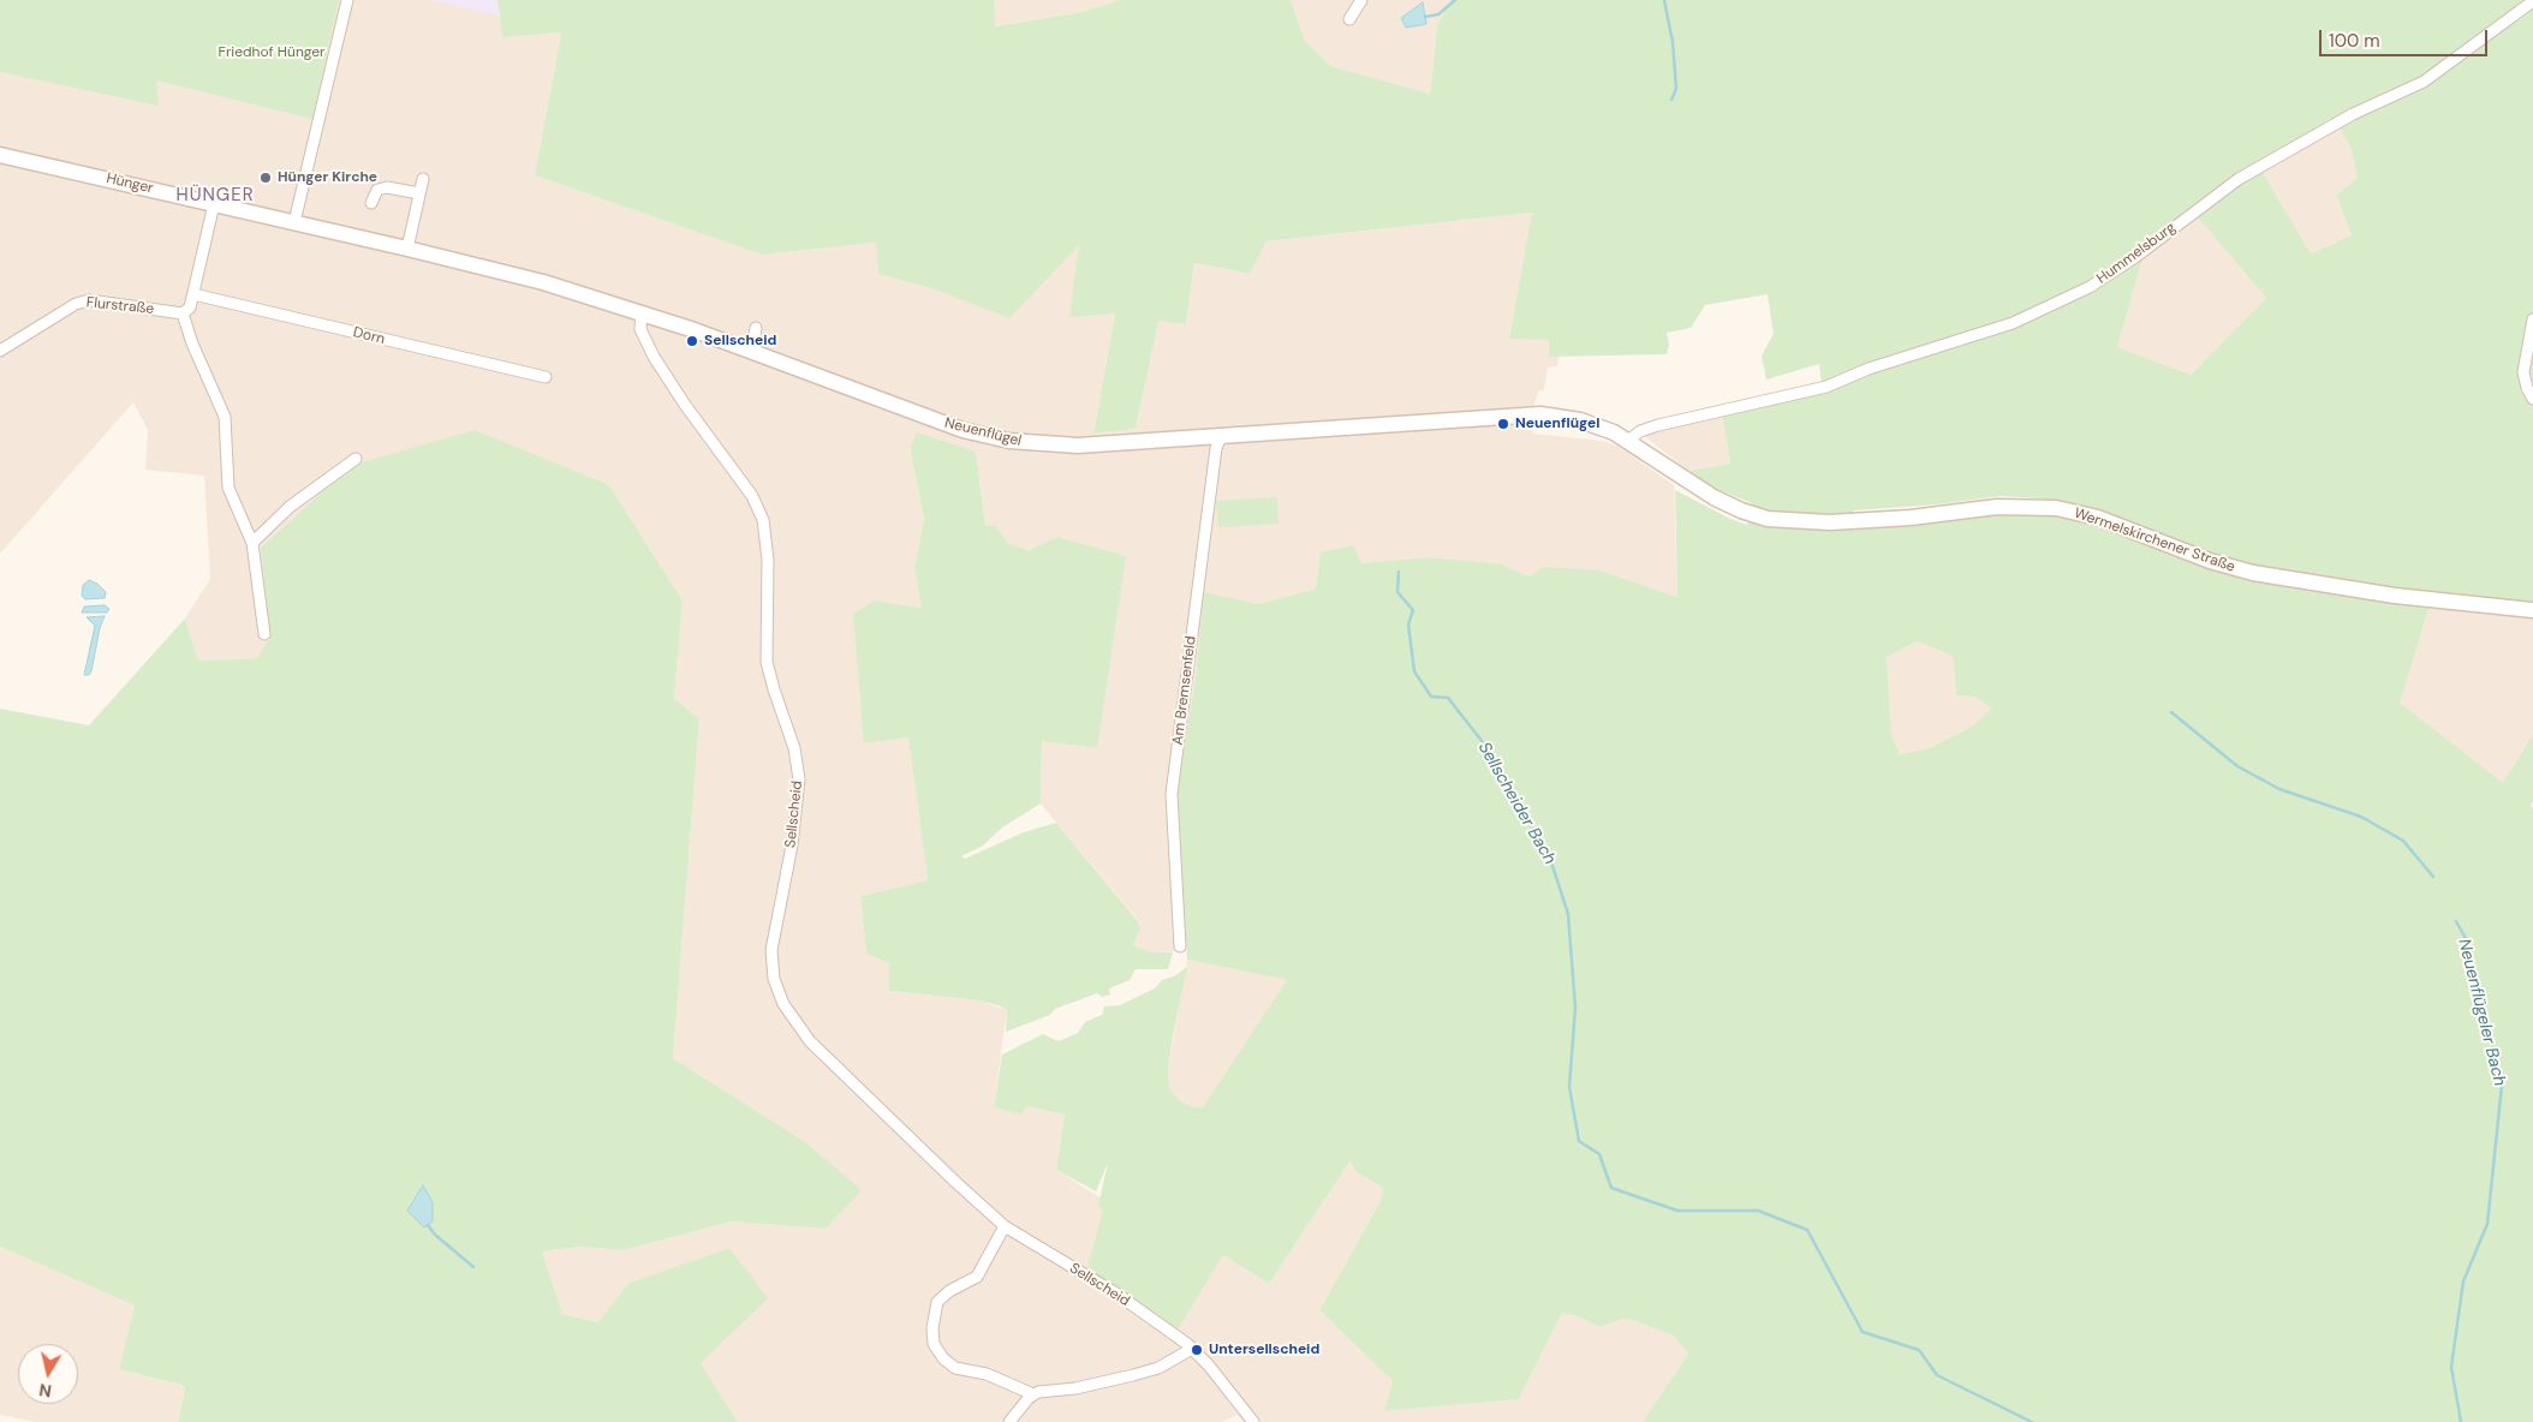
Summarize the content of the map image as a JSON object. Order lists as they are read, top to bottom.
{
  "streets": {
    "main road": ["Hünger", "Neuenflügel", "Wermelskirchener Straße"],
    "street": [
      "Hummelsburg",
      "Flurstraße",
      "Dorn",
      "Am Bremsenfeld",
      "Sellscheid"
    ]
  },
  "crossings": [
    ["Hünger", "Neuenflügel"],
    ["Hünger", "Sellscheid"],
    ["Hummelsburg", "Neuenflügel"],
    ["Neuenflügel", "Wermelskirchener Straße"],
    ["Neuenflügel", "Am Bremsenfeld"],
    ["Neuenflügel", "Sellscheid"]
  ],
  "districts": ["HÜNGER"],
  "water": ["Sellscheider Bach", "Neuenflügeler Bach"],
  "parks": ["Friedhof Hünger"],
  "places": [
    "Hünger Kirche",
    "Sellscheid",
    "Neuenflügel",
    "Untersellscheid"
  ],
  "scale_bar": "100 m",
  "north": "bottom"
}
